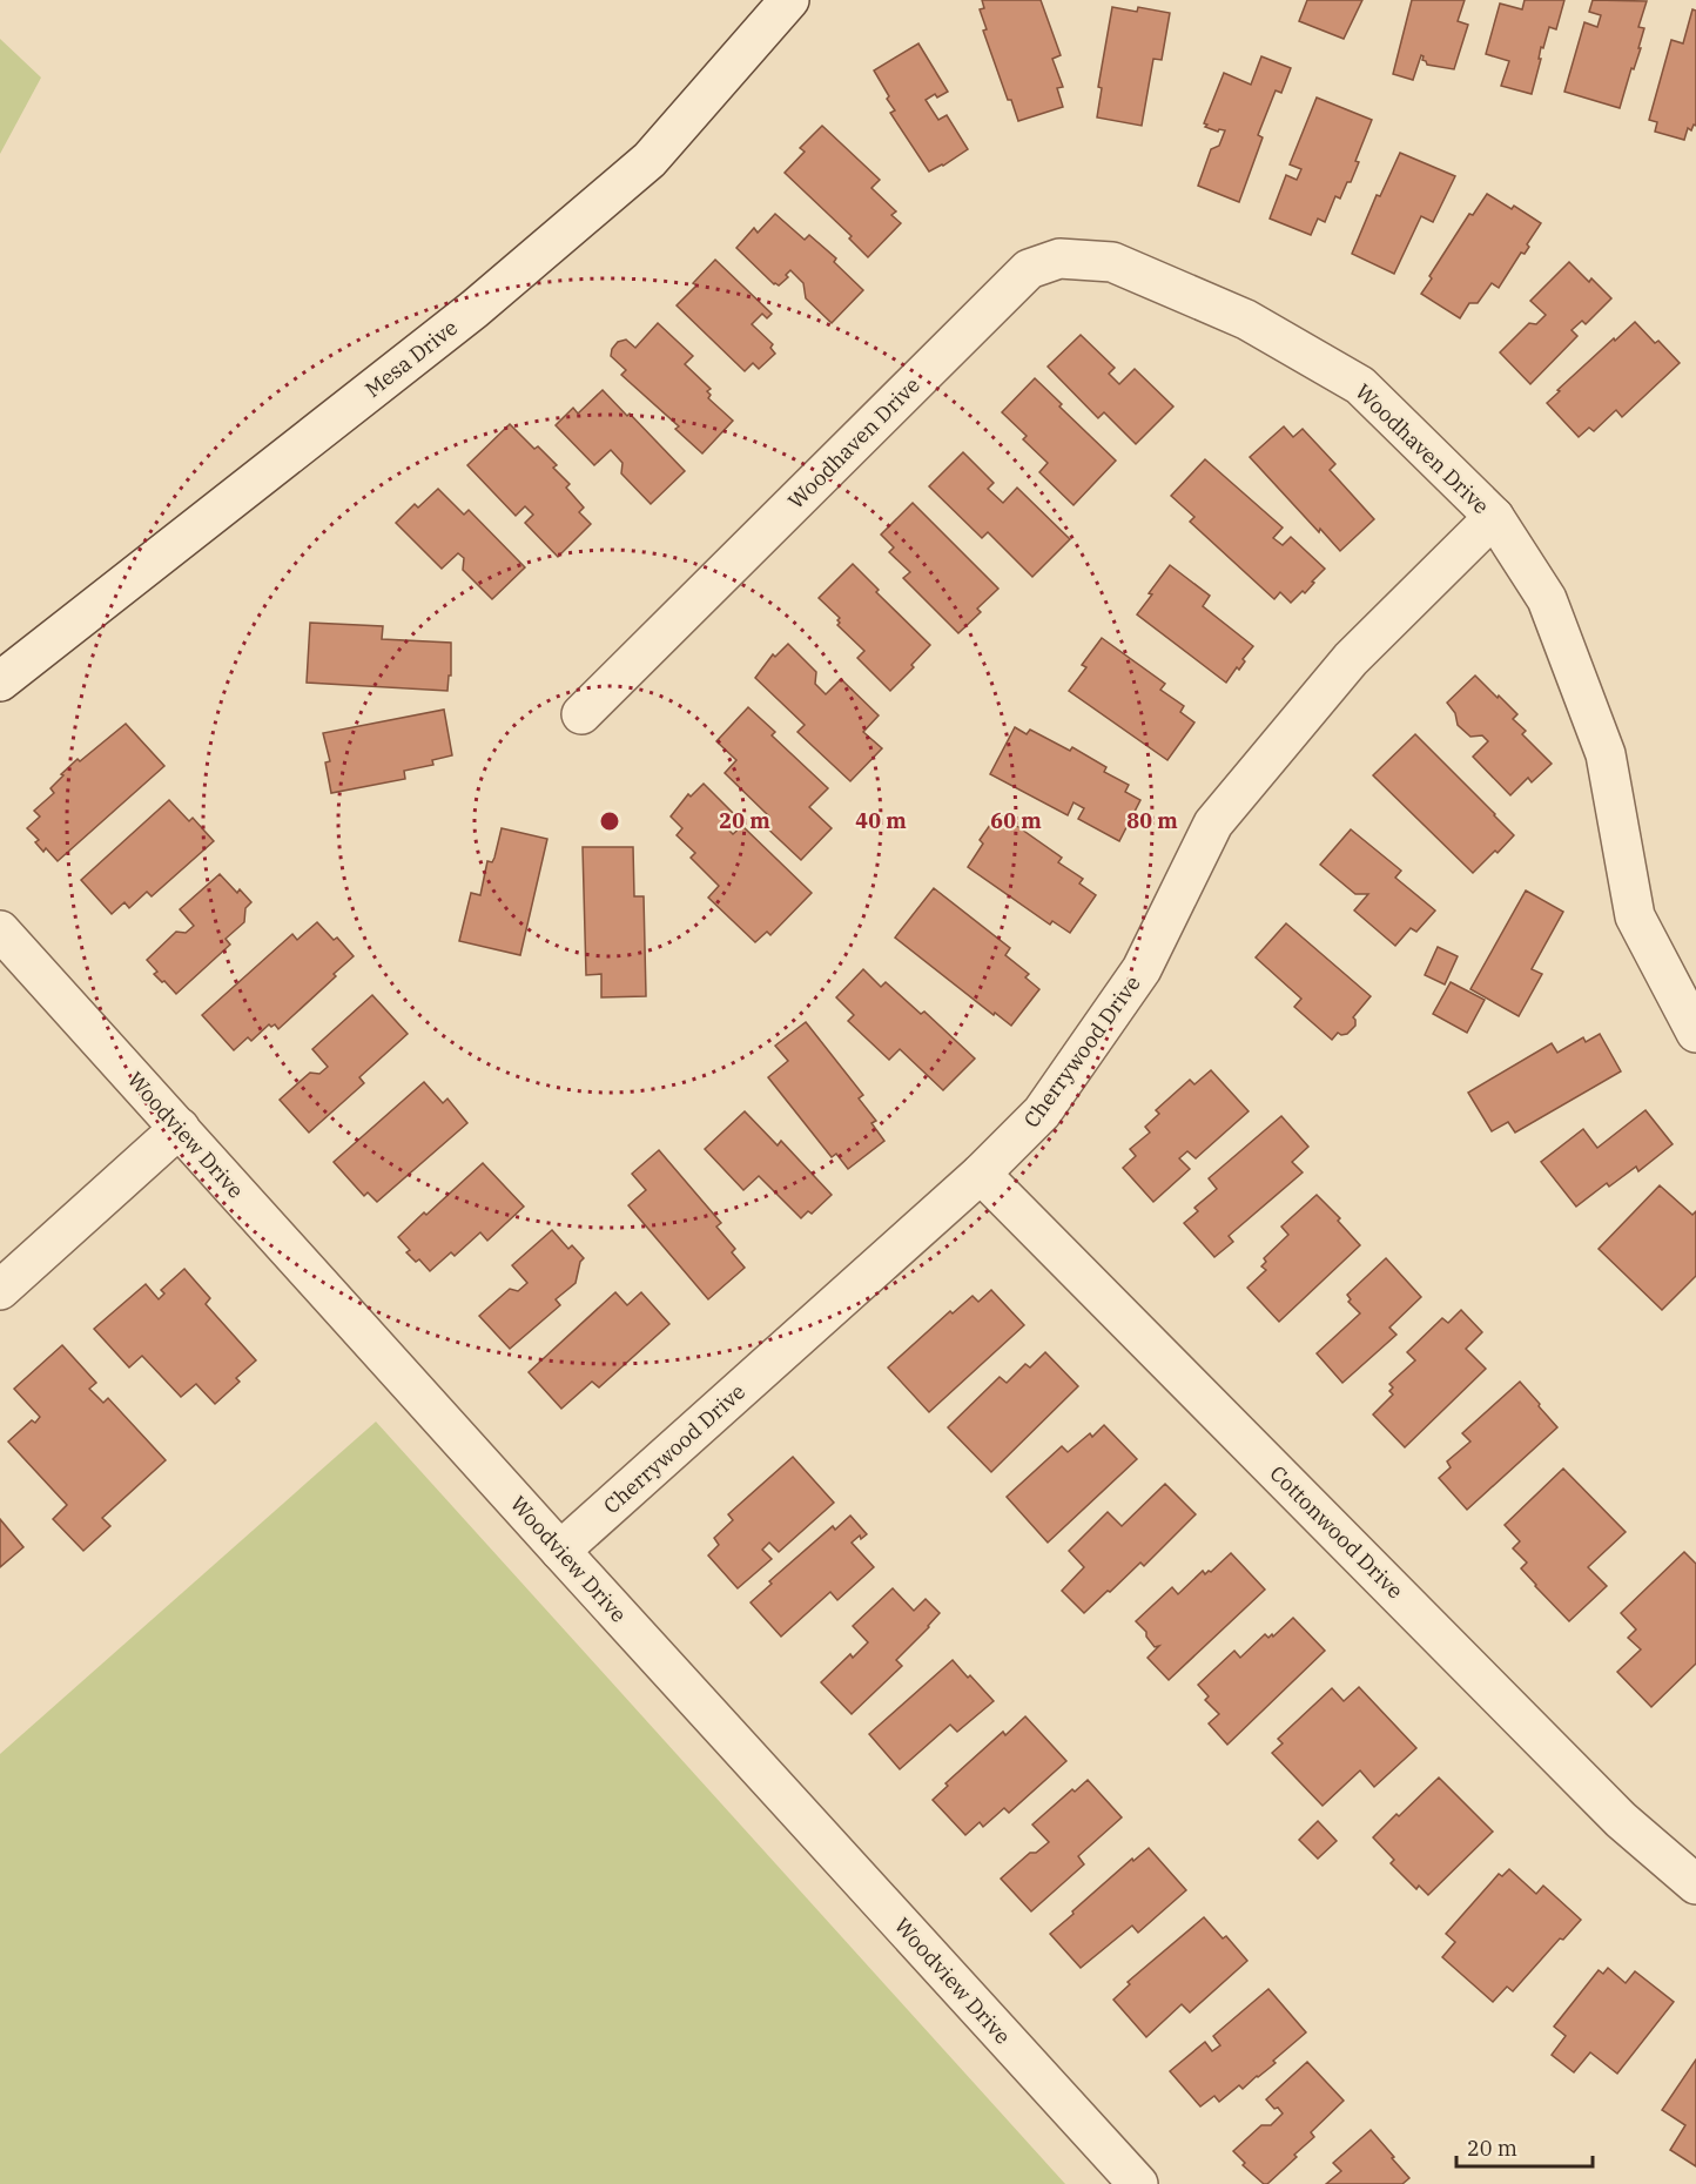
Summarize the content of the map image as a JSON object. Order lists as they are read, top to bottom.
{
  "streets": {
    "street": [
      "Mesa Drive",
      "Woodhaven Drive",
      "Cherrywood Drive",
      "Woodview Drive",
      "Cottonwood Drive"
    ]
  },
  "crossings": [
    ["Woodhaven Drive", "Cherrywood Drive"],
    ["Cherrywood Drive", "Woodview Drive"],
    ["Cherrywood Drive", "Cottonwood Drive"]
  ],
  "scale_bar": "20 m",
  "rings": [
    "20 m",
    "40 m",
    "60 m",
    "80 m"
  ]
}
